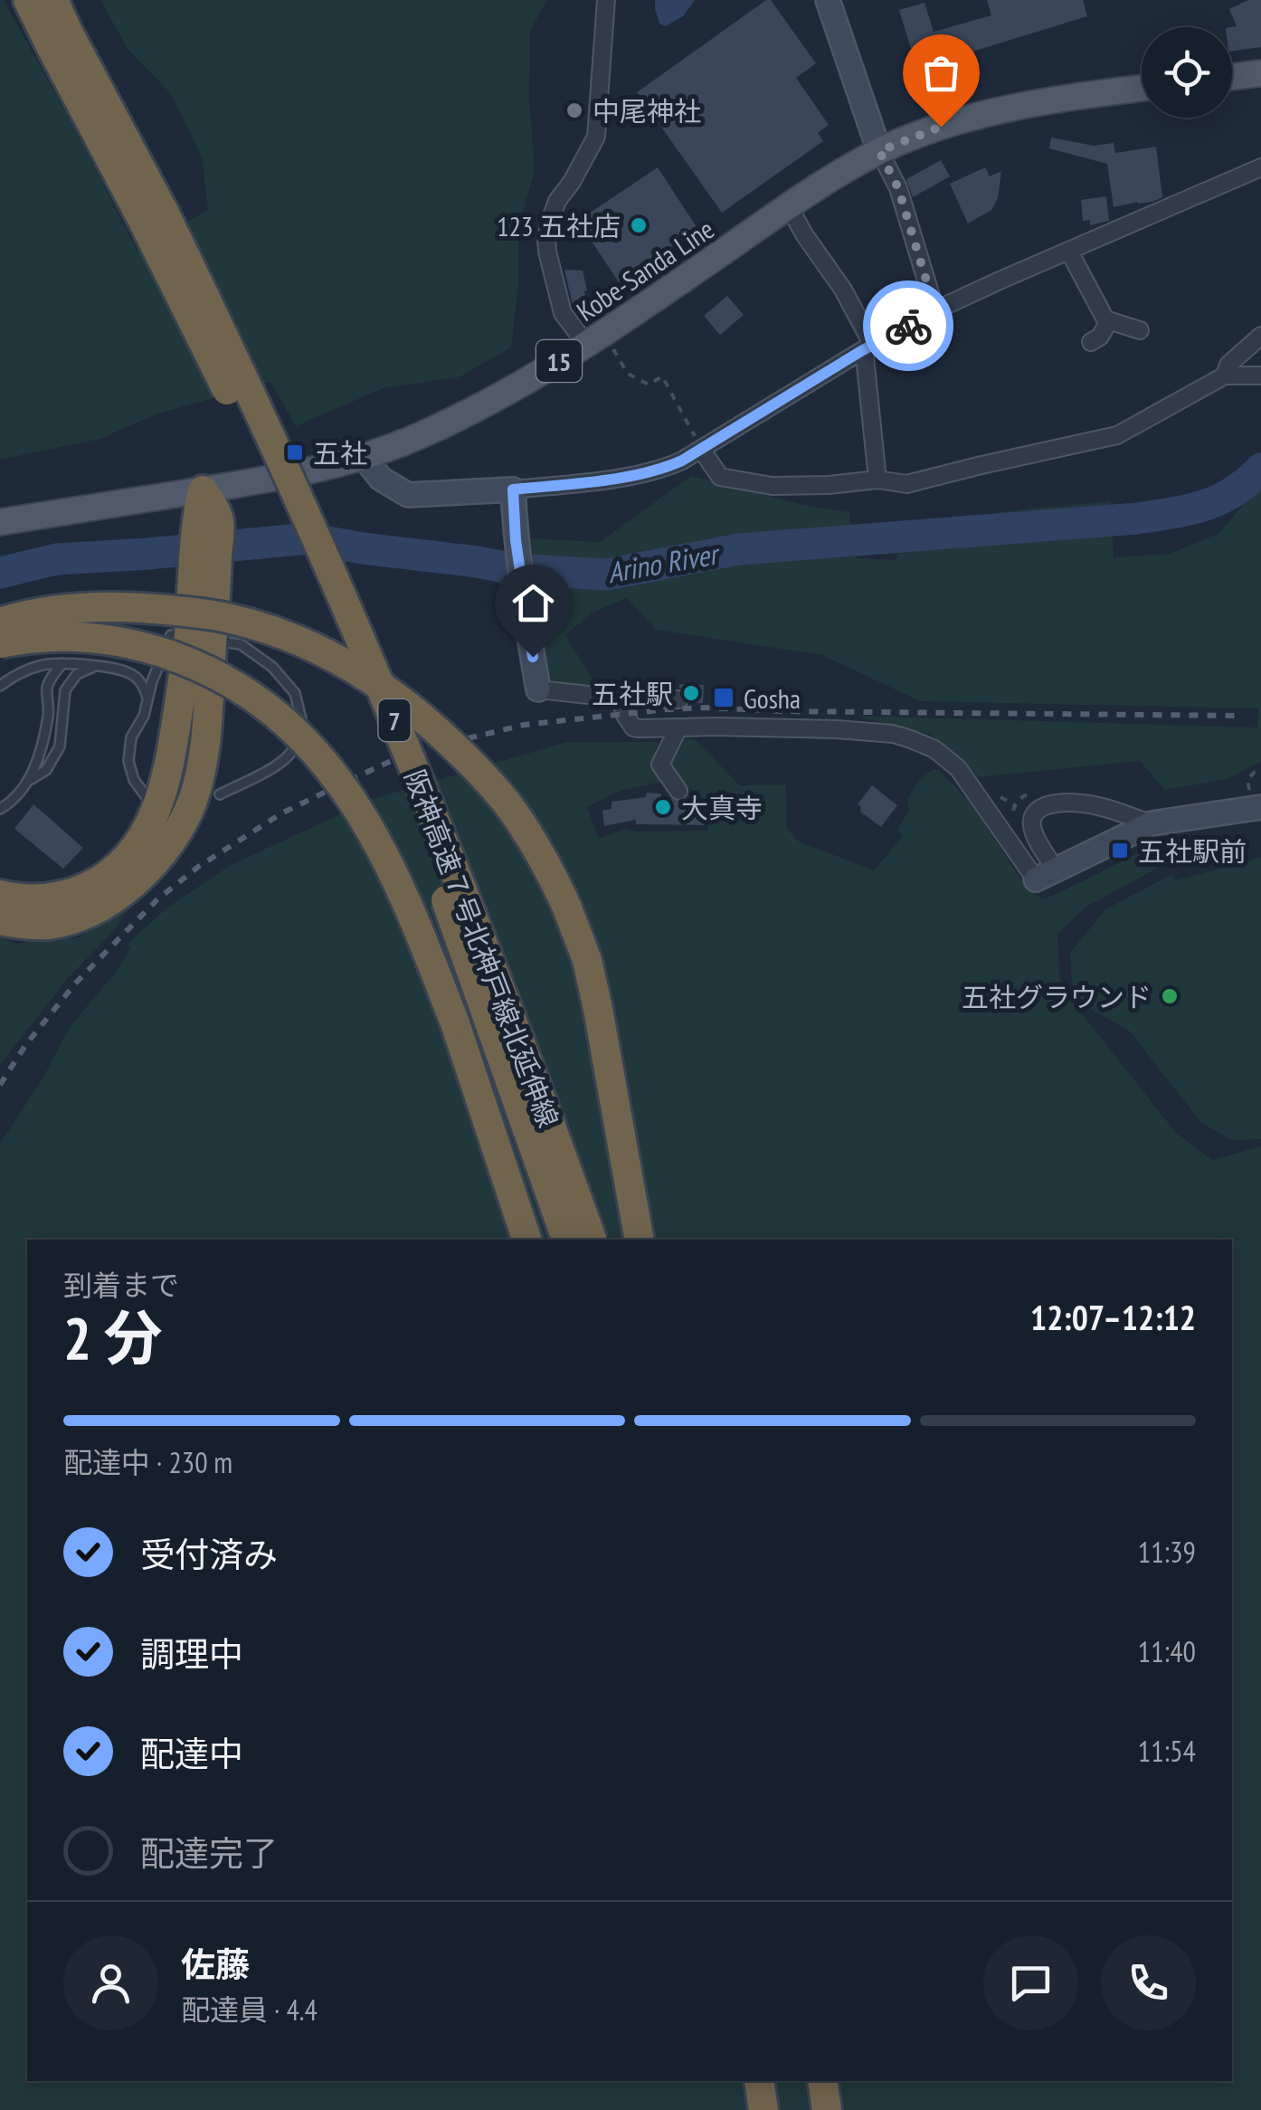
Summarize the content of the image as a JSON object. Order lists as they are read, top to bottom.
{
  "streets": {
    "highway": ["7", "阪神高速７号北神戸線北延伸線"],
    "main road": ["Kobe-Sanda Line", "15"]
  },
  "crossings": [
    ["7", "阪神高速７号北神戸線北延伸線"]
  ],
  "water": ["Arino River"],
  "places": {
    "other": [
      "中尾神社",
      "123 五社店",
      "五社駅",
      "大真寺",
      "五社グラウンド"
    ],
    "transit": ["五社", "Gosha", "五社駅前"]
  },
  "page": {
    "heading": ["2 分", "到着まで", "12:07–12:12"],
    "panel": ["佐藤", "配達員 · 4.4"],
    "bar": "配達中 · 230 m",
    "list": [
      ["受付済み", "11:39"],
      ["調理中", "11:40"],
      ["配達中", "11:54"],
      "配達完了"
    ]
  }
}
